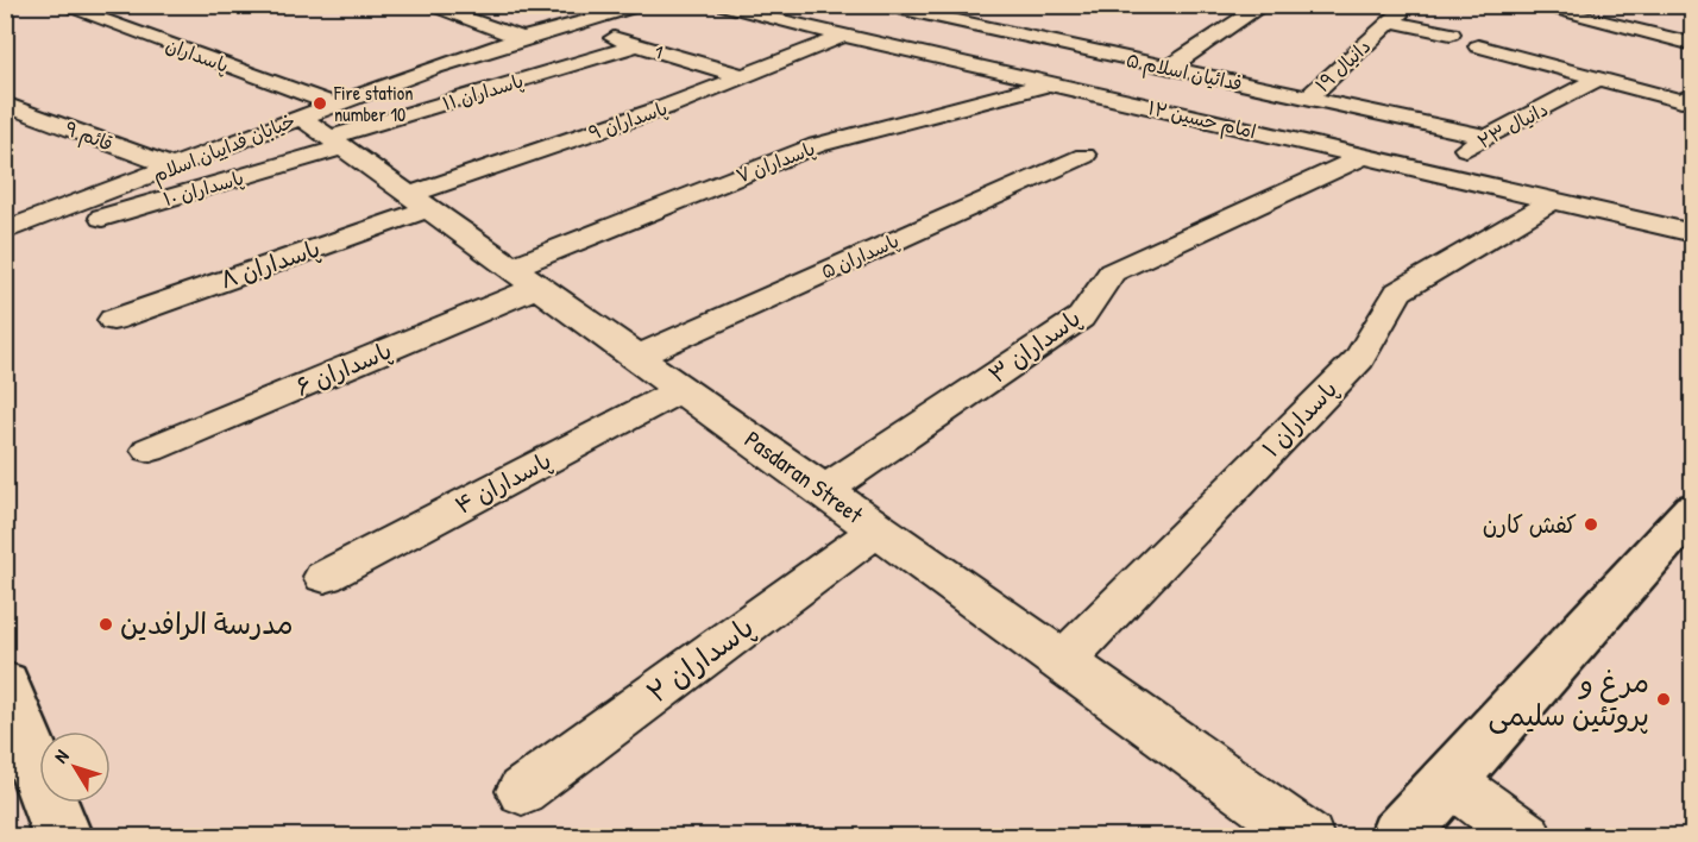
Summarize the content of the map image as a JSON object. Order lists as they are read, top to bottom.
{
  "streets": {
    "street": [
      "1",
      "پاسداران",
      "دانیال ۱۹",
      "فدائیان اسلام ۵",
      "پاسداران ۱۱",
      "امام حسین ۱۲",
      "پاسداران ۹",
      "دانیال ۲۳",
      "قائم ۹",
      "خیابان فداییان اسلام",
      "پاسداران ۷",
      "پاسداران ۱۰",
      "پاسداران ۵",
      "پاسداران ۸",
      "پاسداران ۳",
      "پاسداران ۶",
      "پاسداران ۱",
      "Pasdaran Street",
      "پاسداران ۴",
      "پاسداران ۲"
    ]
  },
  "crossings": [
    ["1", "پاسداران ۱۱"],
    ["1", "پاسداران ۹"],
    ["1", "خیابان فداییان اسلام"],
    ["پاسداران", "پاسداران ۱۱"],
    ["پاسداران", "خیابان فداییان اسلام"],
    ["پاسداران", "پاسداران ۱۰"],
    ["پاسداران", "Pasdaran Street"],
    ["دانیال ۱۹", "فدائیان اسلام ۵"],
    ["فدائیان اسلام ۵", "دانیال ۲۳"],
    ["پاسداران ۱۱", "خیابان فداییان اسلام"],
    ["پاسداران ۱۱", "پاسداران ۱۰"],
    ["پاسداران ۱۱", "Pasdaran Street"],
    ["امام حسین ۱۲", "پاسداران ۹"],
    ["امام حسین ۱۲", "دانیال ۲۳"],
    ["امام حسین ۱۲", "پاسداران ۷"],
    ["امام حسین ۱۲", "پاسداران ۳"],
    ["امام حسین ۱۲", "پاسداران ۱"],
    ["پاسداران ۹", "پاسداران ۸"],
    ["پاسداران ۹", "Pasdaran Street"],
    ["قائم ۹", "خیابان فداییان اسلام"],
    ["خیابان فداییان اسلام", "پاسداران ۱۰"],
    ["خیابان فداییان اسلام", "Pasdaran Street"],
    ["پاسداران ۷", "پاسداران ۶"],
    ["پاسداران ۷", "Pasdaran Street"],
    ["پاسداران ۱۰", "Pasdaran Street"],
    ["پاسداران ۵", "Pasdaran Street"],
    ["پاسداران ۸", "Pasdaran Street"],
    ["پاسداران ۳", "Pasdaran Street"],
    ["پاسداران ۶", "Pasdaran Street"],
    ["پاسداران ۱", "Pasdaran Street"],
    ["Pasdaran Street", "پاسداران ۴"],
    ["Pasdaran Street", "پاسداران ۲"]
  ],
  "places": [
    "Fire station number 10",
    "کفش کارن",
    "مدرسة الرافدین",
    "مرغ و پروتئین سلیمی"
  ],
  "north": "top left"
}
